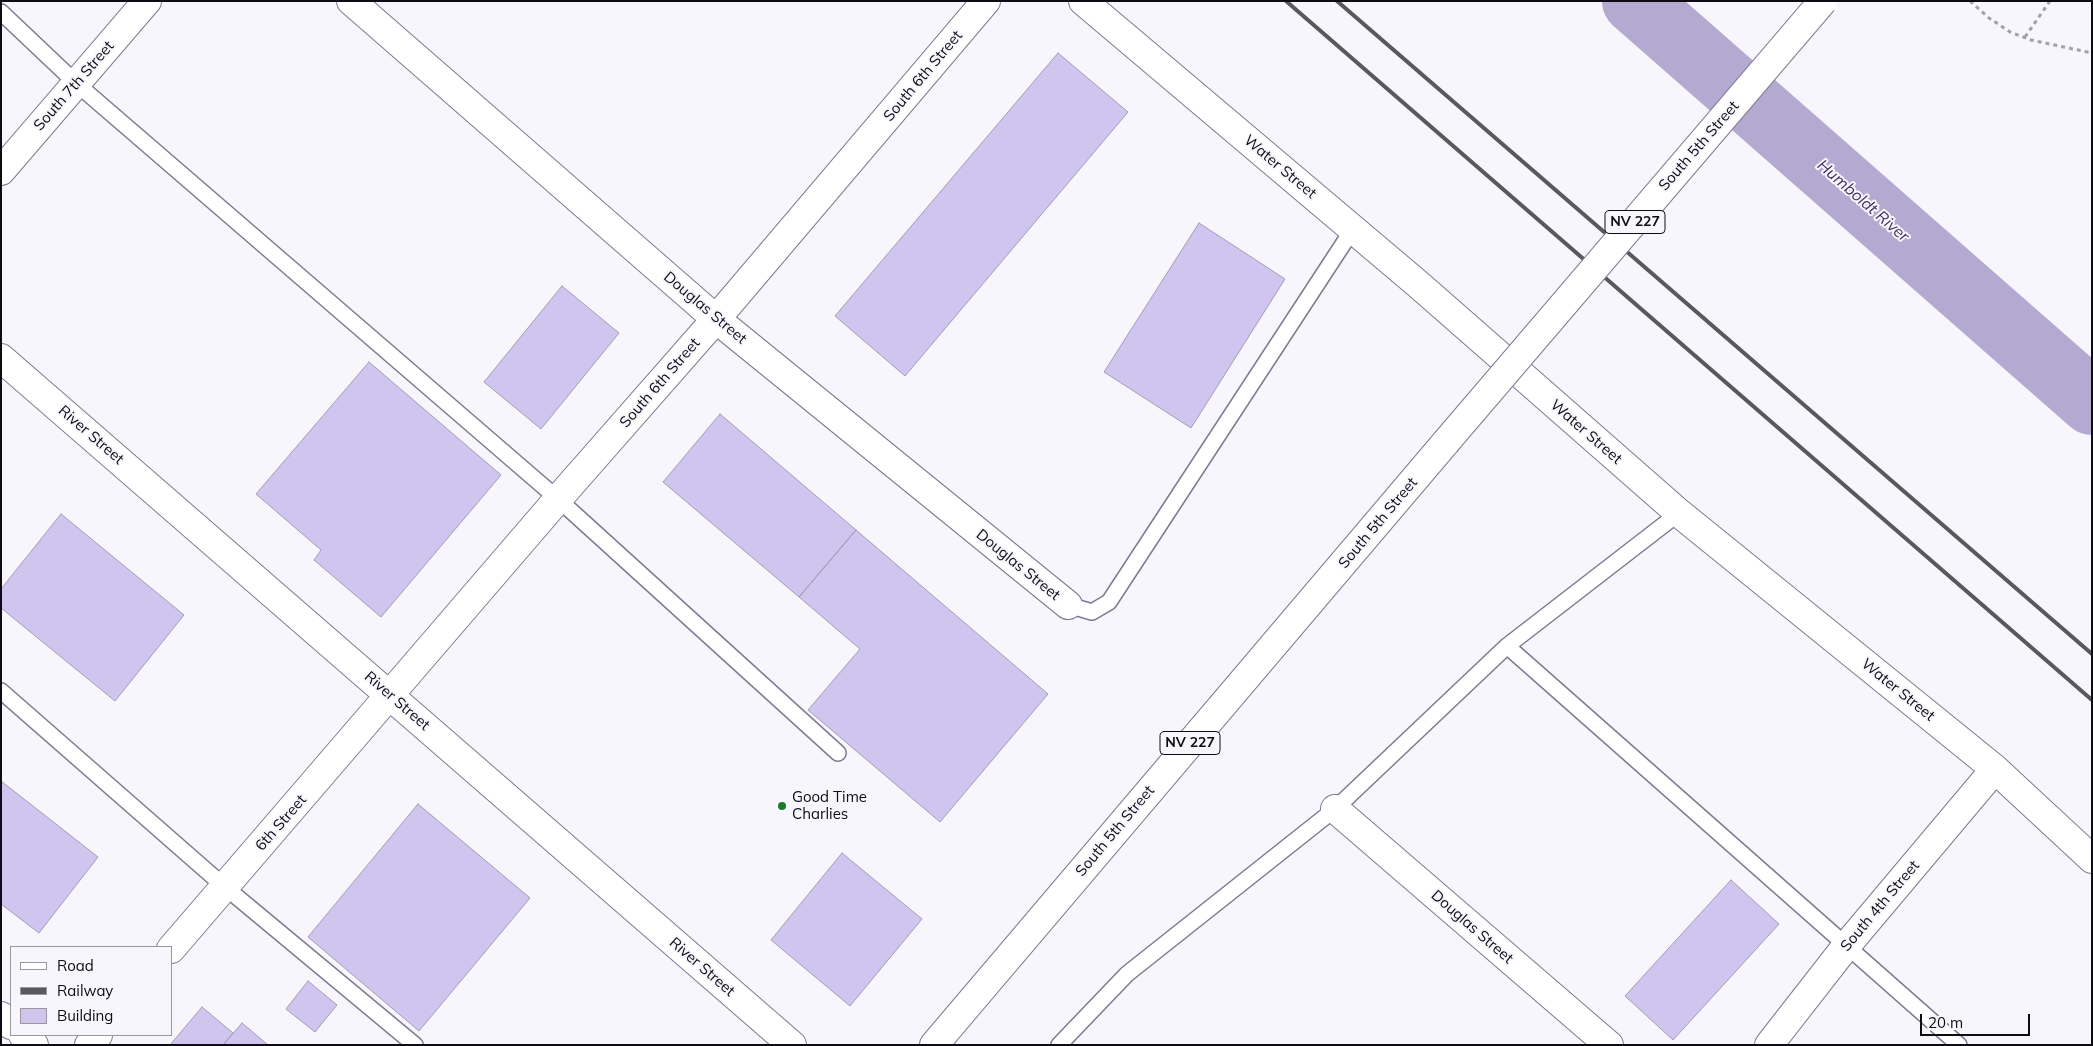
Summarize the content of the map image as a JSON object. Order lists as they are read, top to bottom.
{
  "streets": {
    "street": [
      "South 6th Street",
      "South 7th Street",
      "South 5th Street",
      "Water Street",
      "NV 227",
      "Douglas Street",
      "River Street",
      "6th Street",
      "South 4th Street"
    ]
  },
  "crossings": [
    ["South 6th Street", "Douglas Street"],
    ["South 6th Street", "River Street"],
    ["South 6th Street", "6th Street"],
    ["Water Street", "South 4th Street"],
    ["River Street", "6th Street"]
  ],
  "water": ["Humboldt River"],
  "places": ["Good Time Charlies"],
  "legend": ["Road", "Railway", "Building"],
  "scale_bar": "20 m"
}
